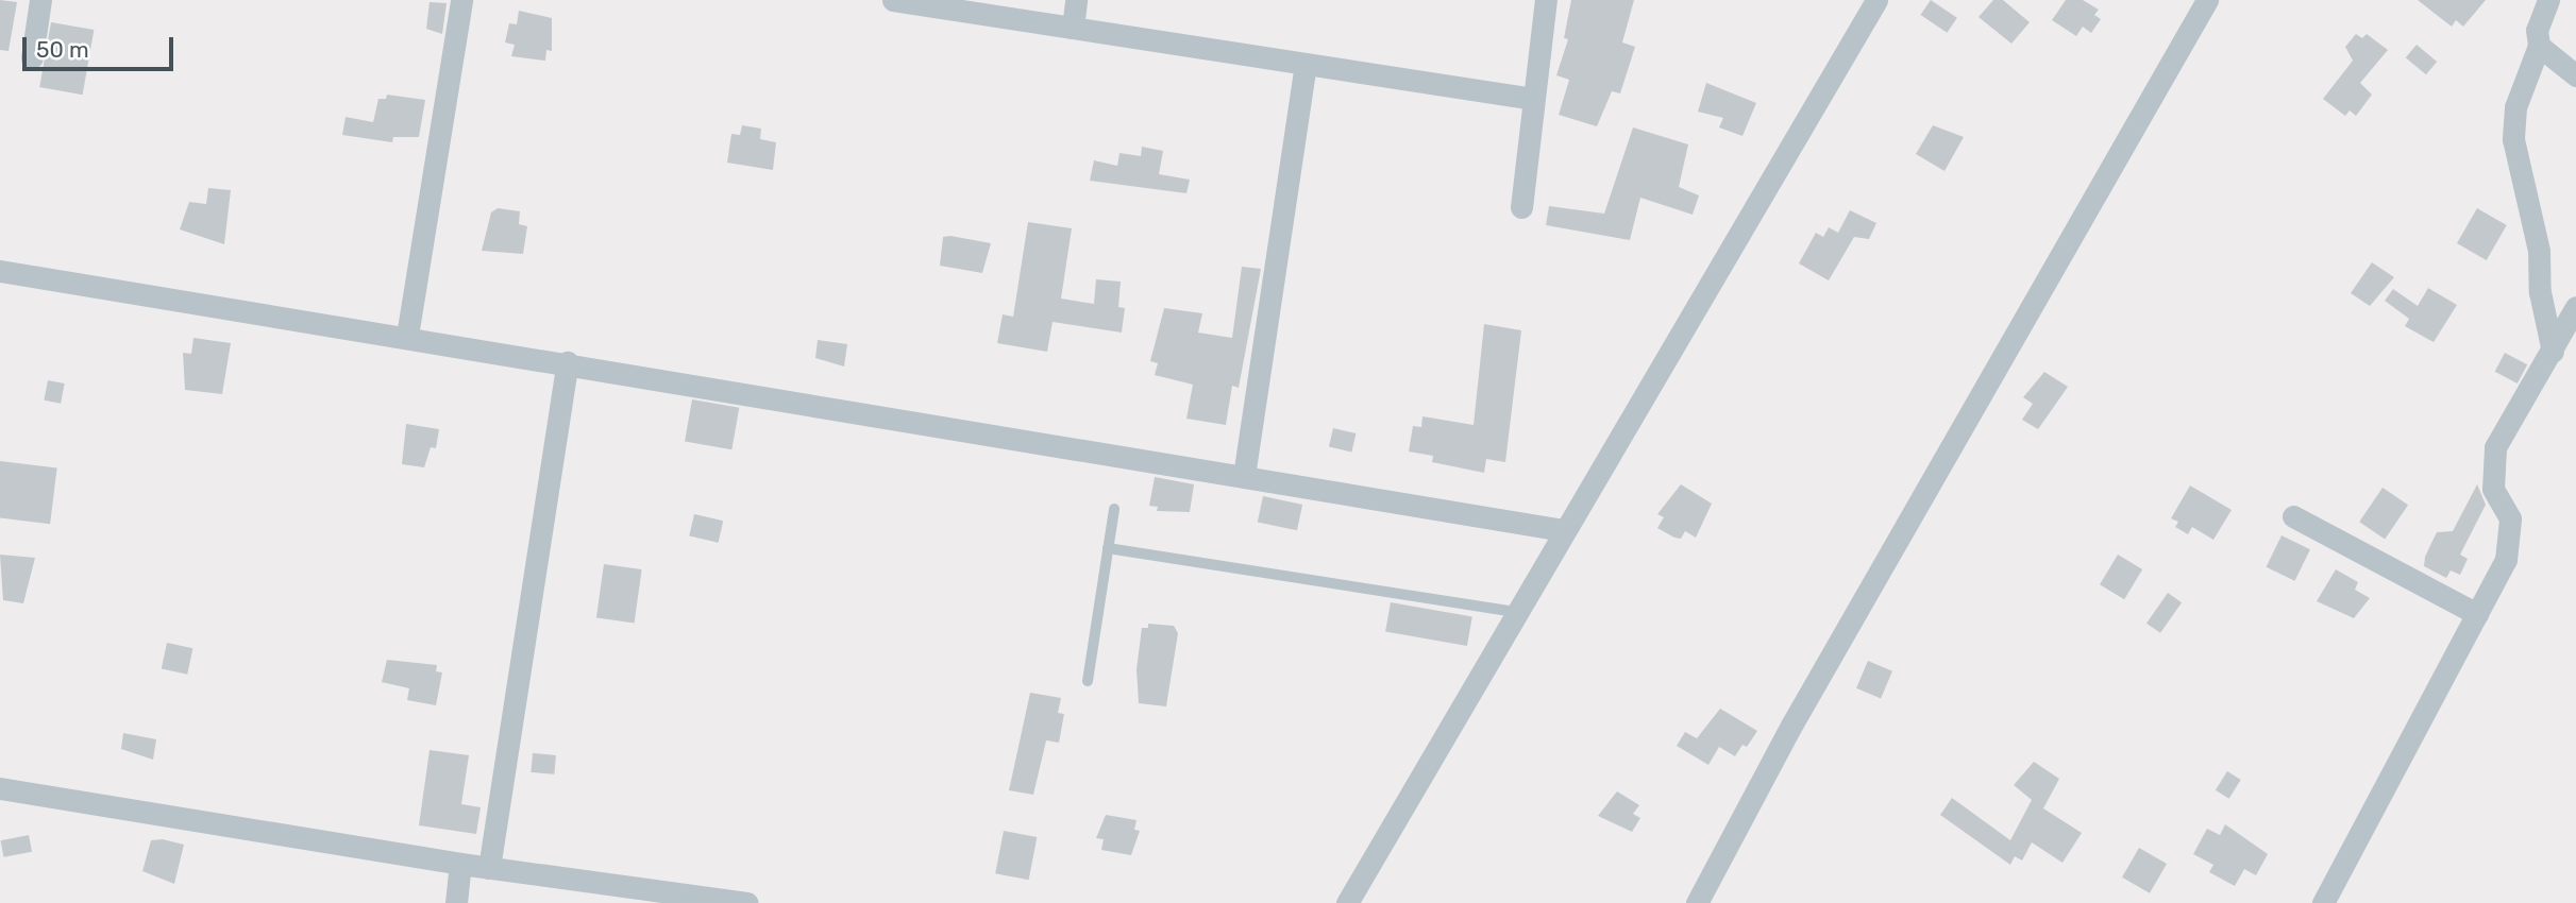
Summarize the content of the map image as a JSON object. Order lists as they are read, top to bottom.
{
  "scale_bar": "50 m"
}
